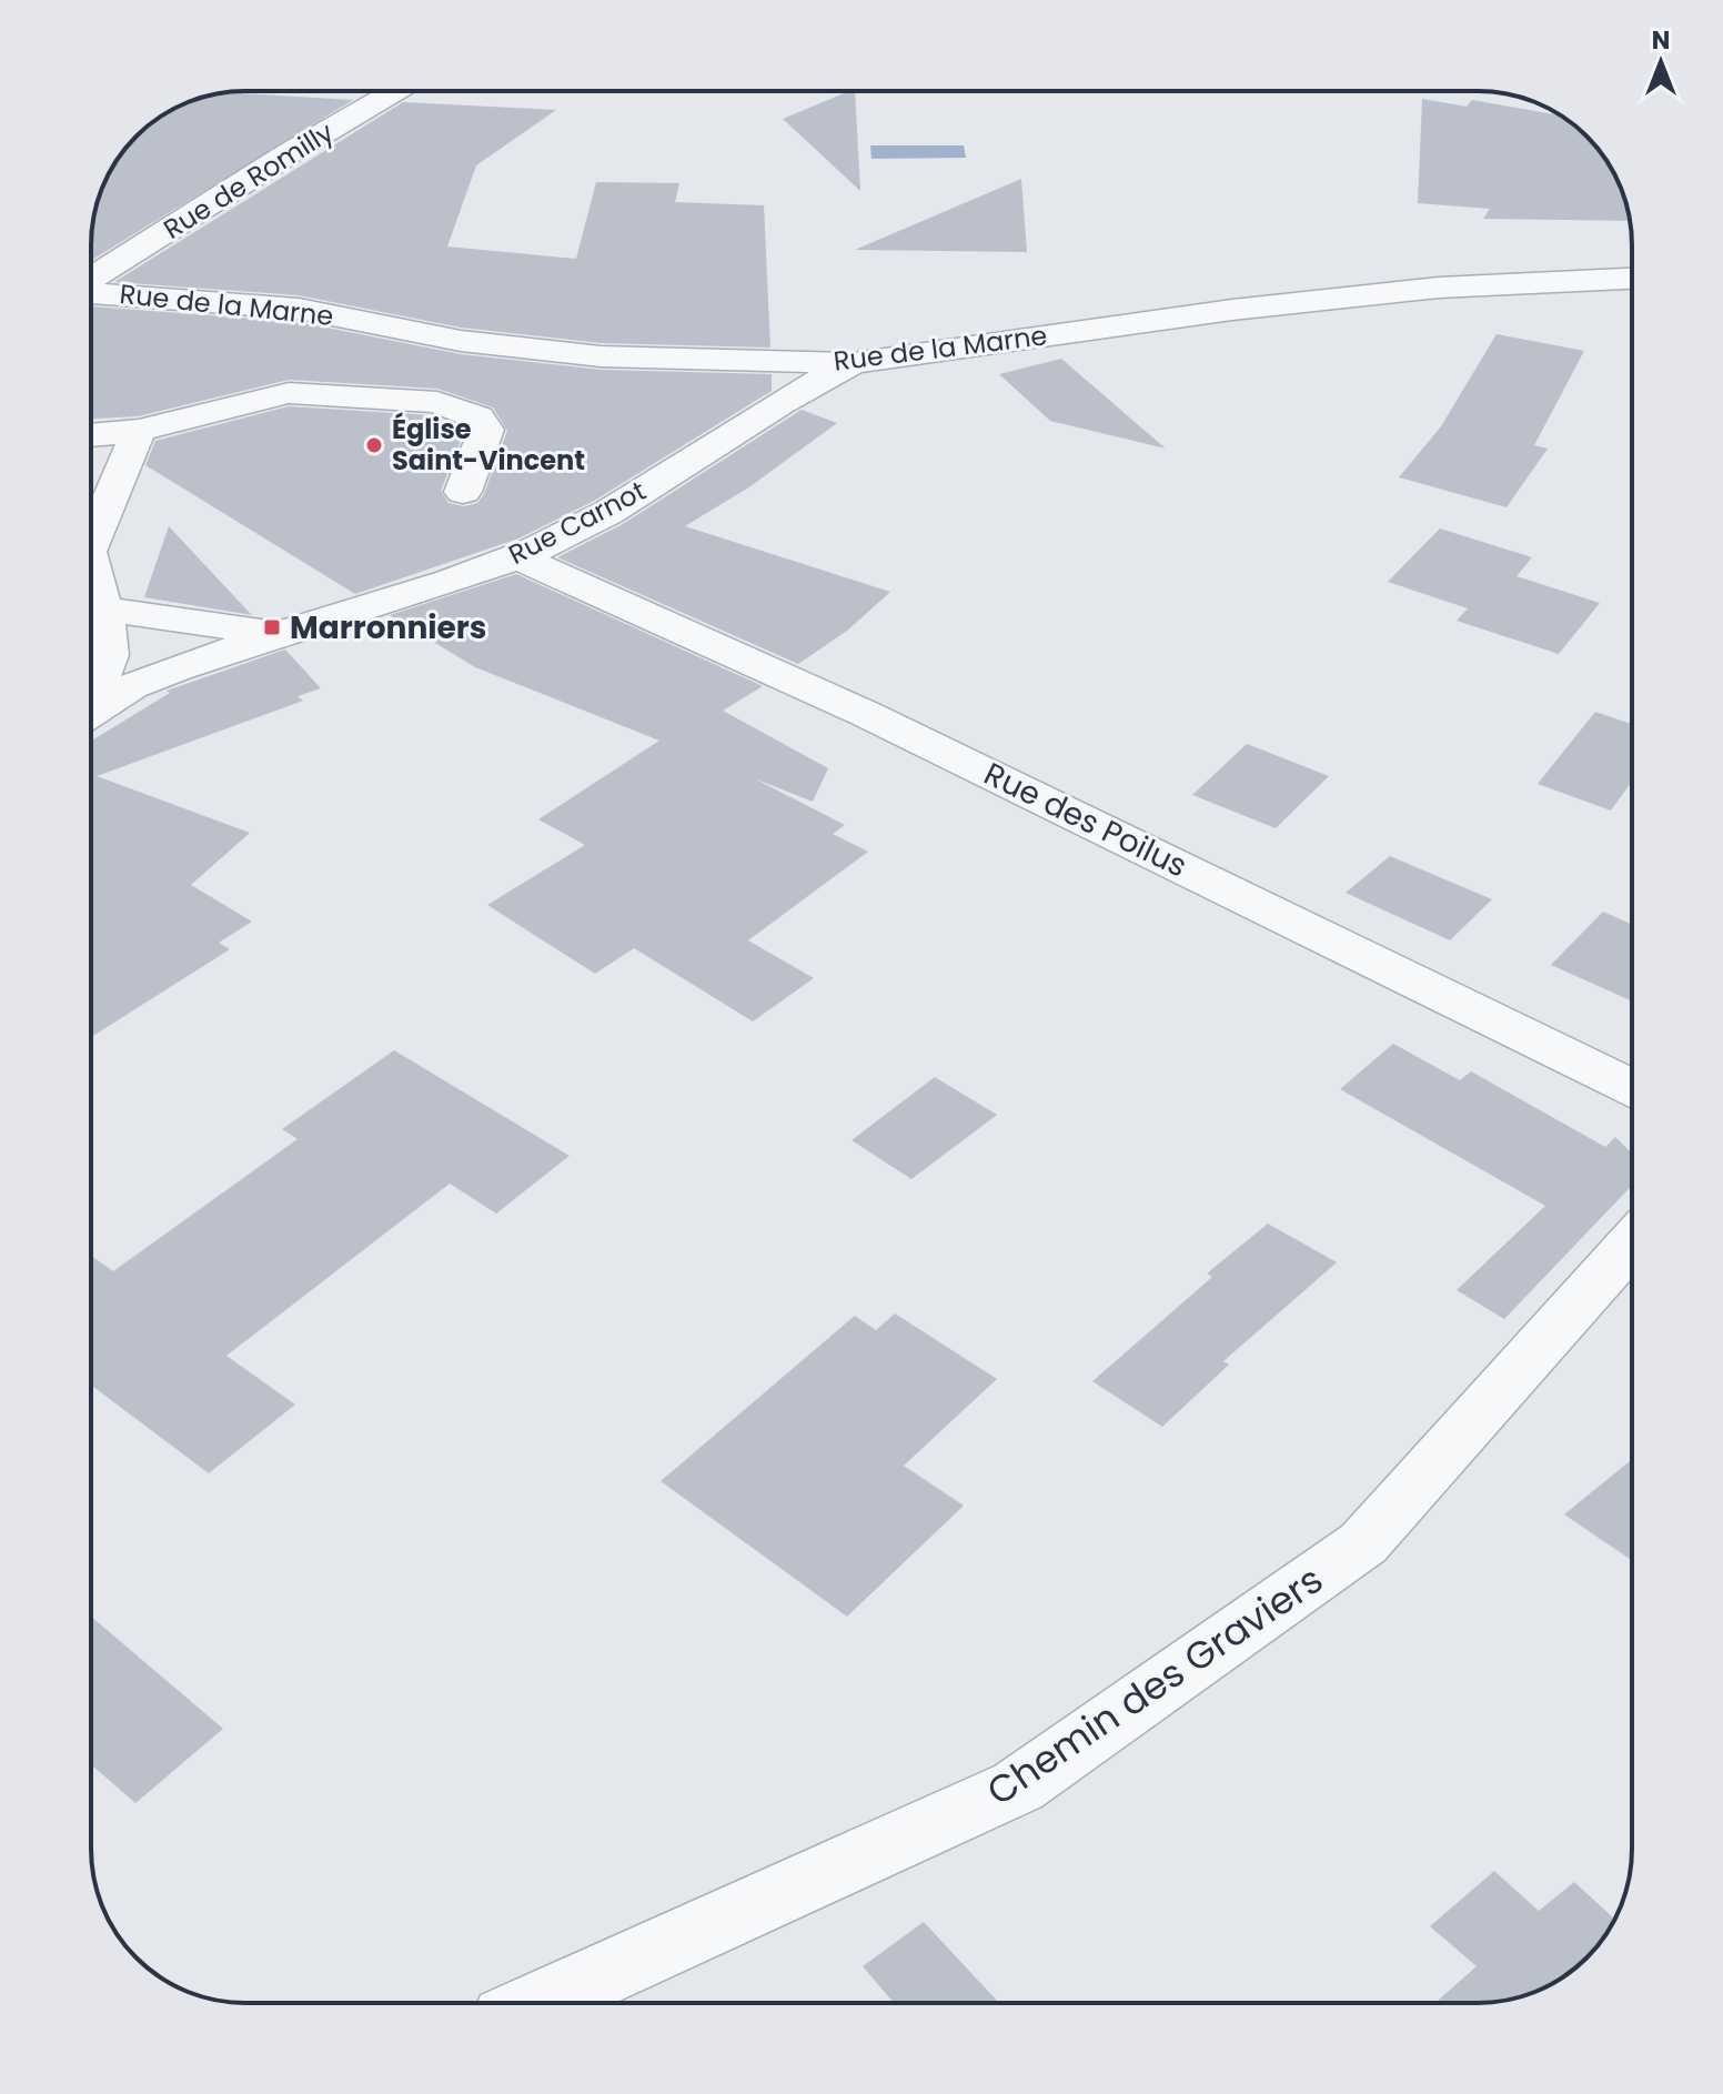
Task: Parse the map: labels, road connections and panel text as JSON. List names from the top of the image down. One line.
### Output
{"streets":{"street":["Rue de Romilly","Rue de la Marne","Rue Carnot","Rue des Poilus","Chemin des Graviers"]},"crossings":[["Rue de la Marne","Rue Carnot"],["Rue Carnot","Rue des Poilus"]],"places":{"other":["Église Saint-Vincent"],"transit":["Marronniers"]},"north":"top"}
